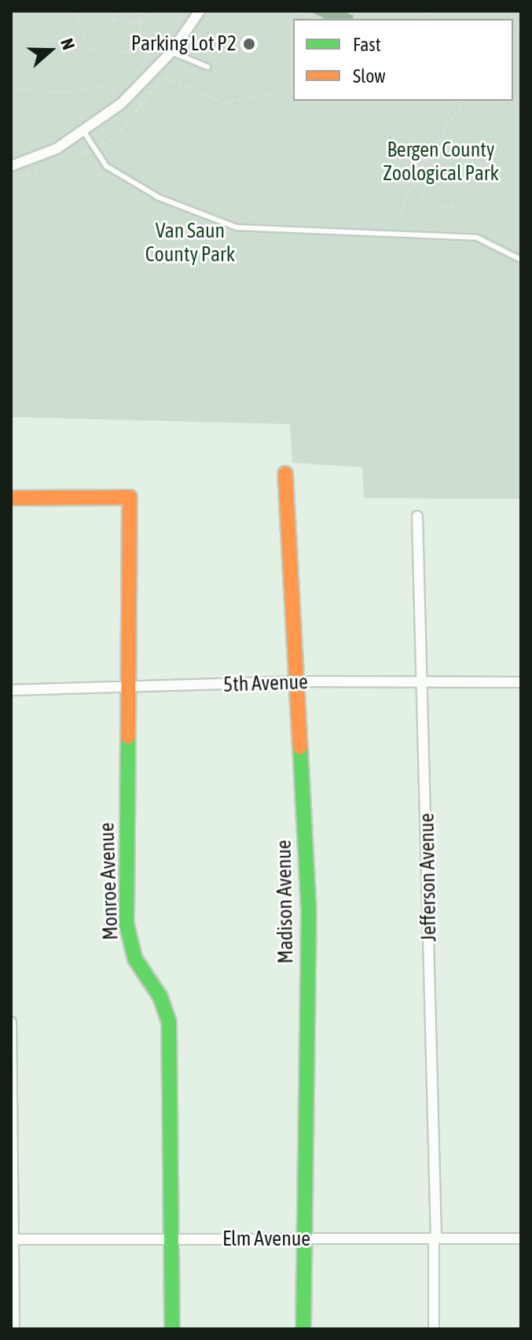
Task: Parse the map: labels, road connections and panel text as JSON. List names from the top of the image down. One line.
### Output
{"streets":{"street":["5th Avenue","Jefferson Avenue","Monroe Avenue","Madison Avenue","Elm Avenue"]},"crossings":[["5th Avenue","Jefferson Avenue"],["5th Avenue","Monroe Avenue"],["5th Avenue","Madison Avenue"],["Jefferson Avenue","Elm Avenue"],["Monroe Avenue","Elm Avenue"],["Madison Avenue","Elm Avenue"]],"parks":["Bergen County Zoological Park","Van Saun County Park"],"places":["Parking Lot P2"],"legend":["Fast","Slow"],"north":"right"}
